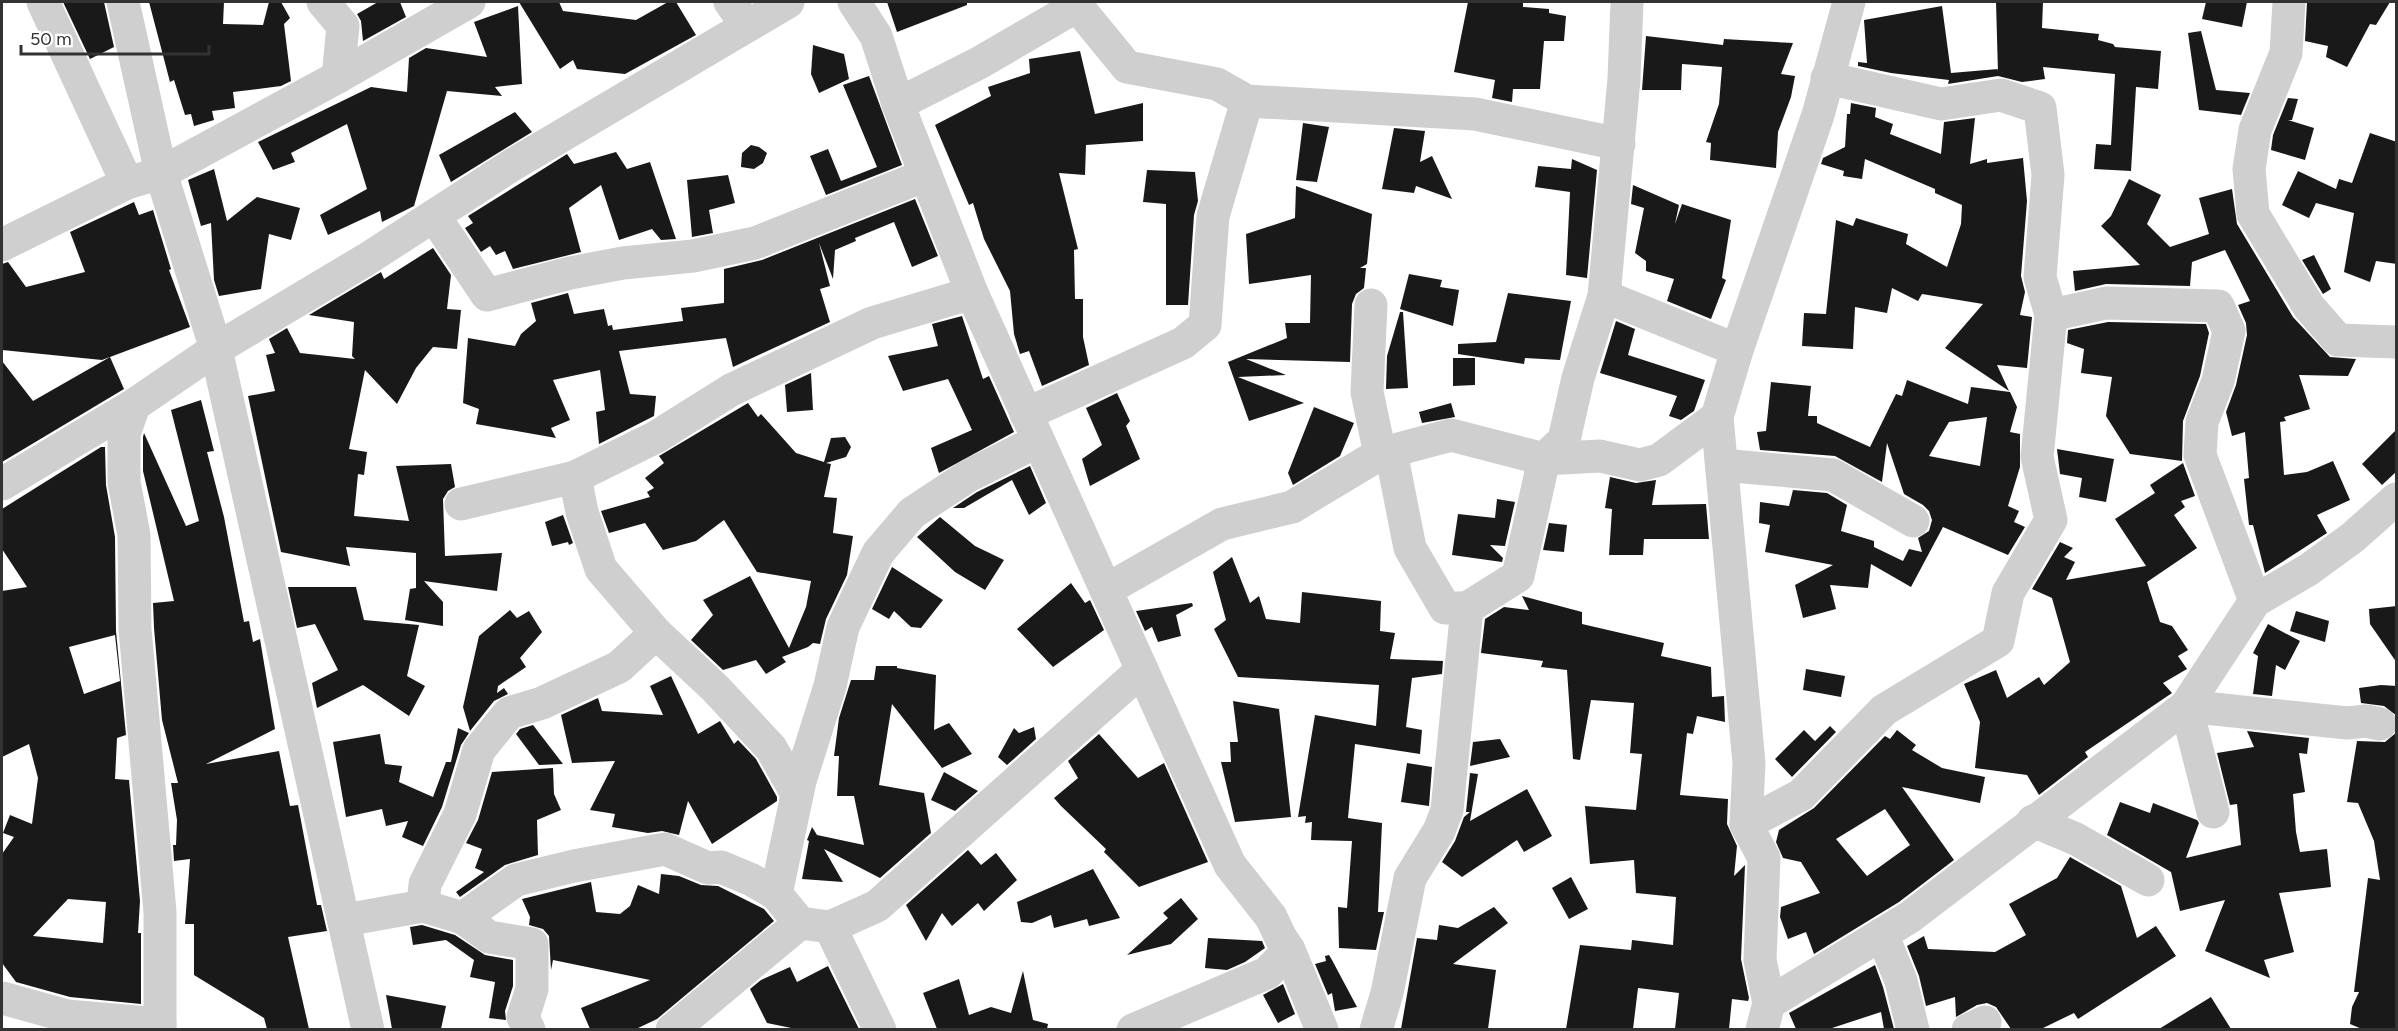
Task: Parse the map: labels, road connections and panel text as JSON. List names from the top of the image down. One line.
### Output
{"scale_bar":"50 m"}
